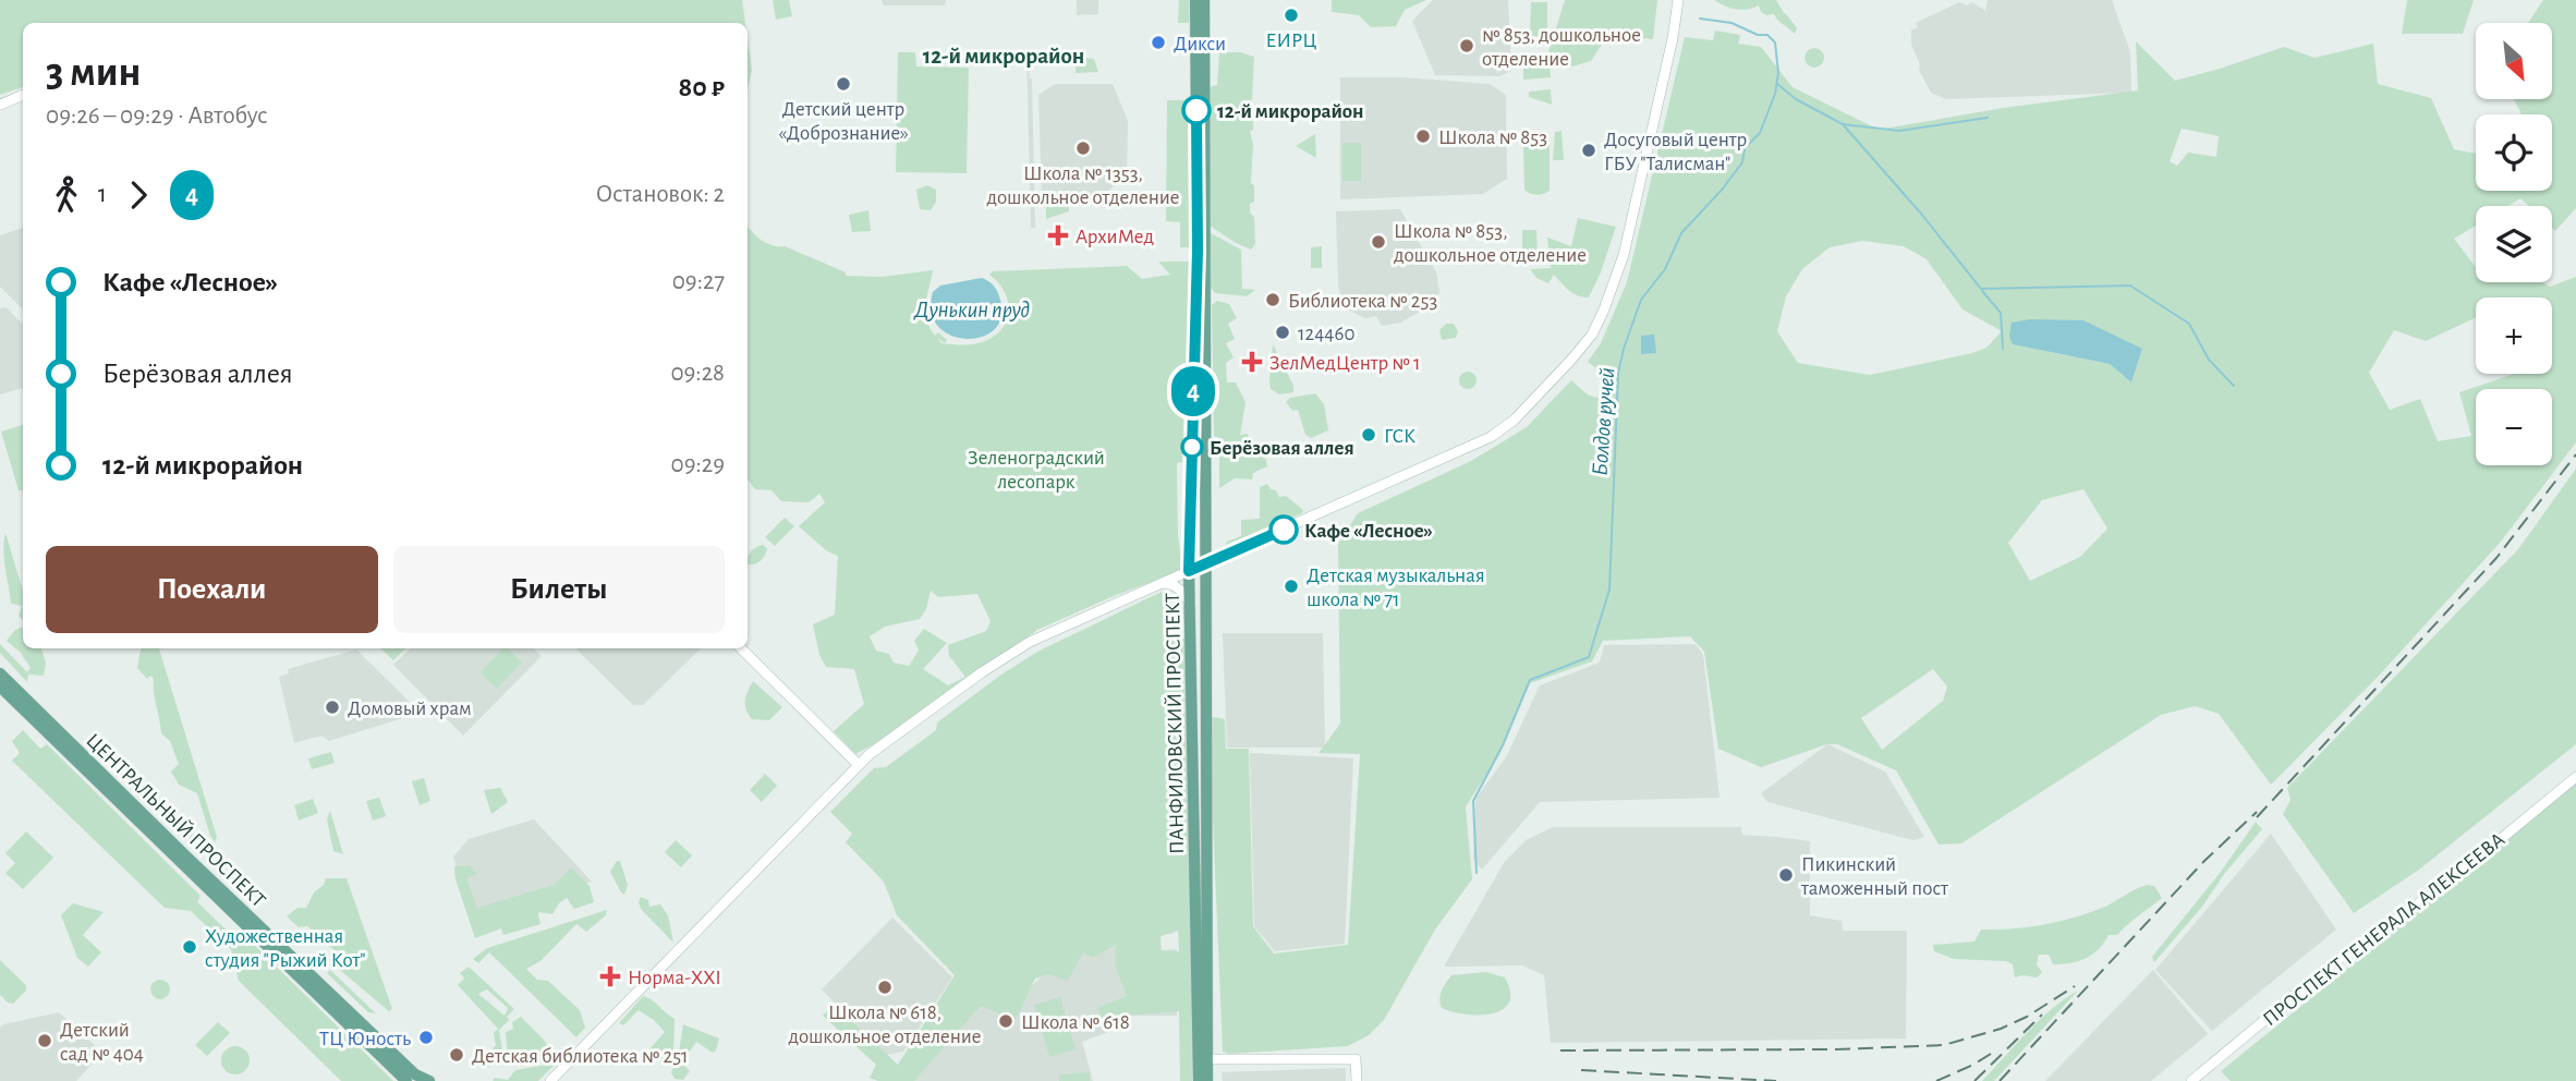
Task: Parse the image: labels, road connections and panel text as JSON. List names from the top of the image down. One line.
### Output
{"streets":{"main road":["ПАНФИЛОВСКИЙ ПРОСПЕКТ","ЦЕНТРАЛЬНЫЙ ПРОСПЕКТ"],"street":["ПРОСПЕКТ ГЕНЕРАЛА АЛЕКСЕЕВА"]},"districts":["12-й микрорайон"],"water":["Дунькин пруд","Болдов ручей"],"parks":["Зеленоградский лесопарк"],"places":{"other":["ЕИРЦ","Дикси","№ 853, дошкольное отделение","Детский центр «Добрознание»","12-й микрорайон","Школа № 853","Школа № 1353, дошкольное отделение","Досуговый центр ГБУ \"Талисман\"","Школа № 853, дошкольное отделение","Библиотека № 253","124460","ГСК","Берёзовая аллея","Кафе «Лесное»","Детская музыкальная школа № 71","Домовый храм","Пикинский таможенный пост","Художественная студия \"Рыжий Кот\"","Школа № 618, дошкольное отделение","Школа № 618","ТЦ Юность","Детский сад № 404","Детская библиотека № 251"],"health":["АрхиМед","ЗелМедЦентр № 1","Норма-XXI"]},"lines":["bus line 4"],"north":"bottom right","page":{"on_map":"4","map_buttons":["+","−"],"heading":["3 мин","09:26 – 09:29 · Автобус","80 ₽"],"legs":["1","4","Остановок: 2"],"list":[{"name":"Кафе «Лесное»","value":"09:27"},{"name":"Берёзовая аллея","value":"09:28"},{"name":"12-й микрорайон","value":"09:29"}],"buttons":["Поехали","Билеты"]}}
